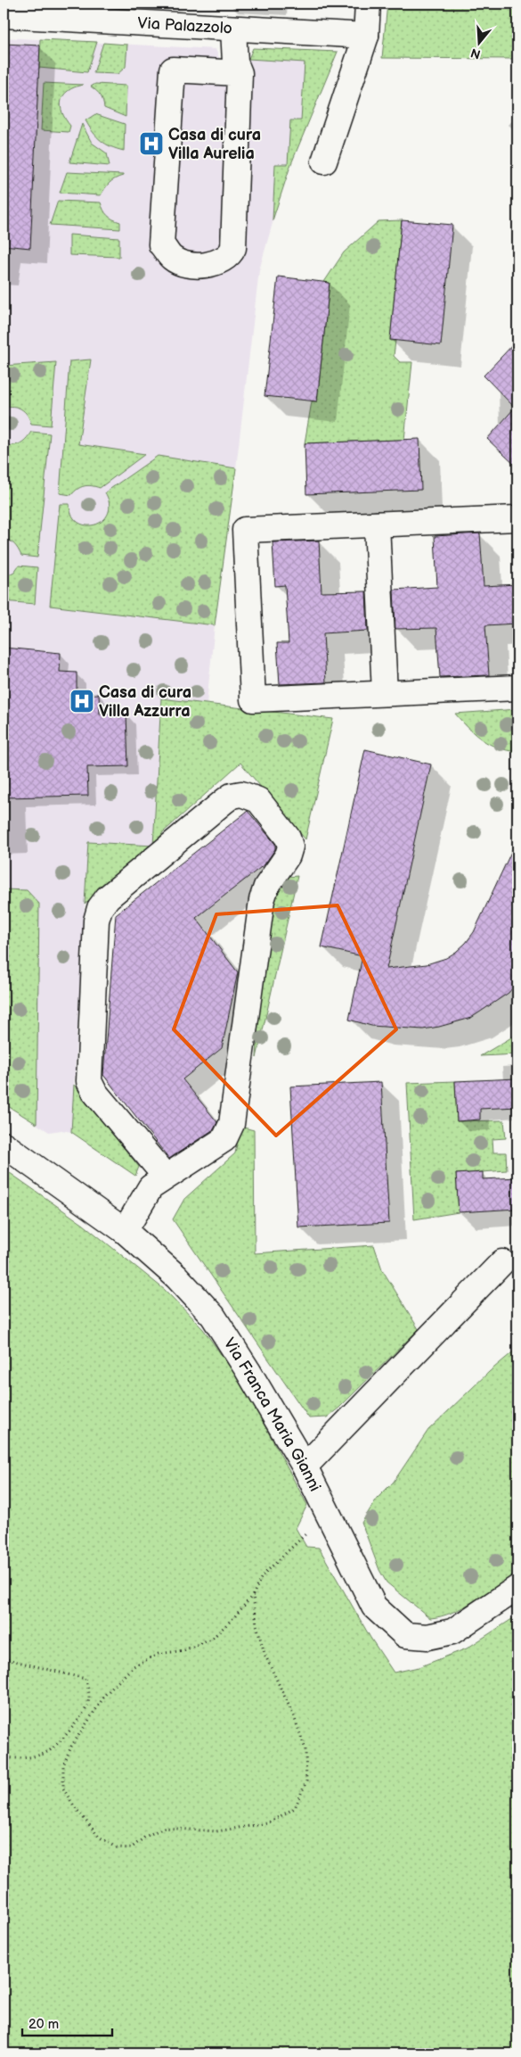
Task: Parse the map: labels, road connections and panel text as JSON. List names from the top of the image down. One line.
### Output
{"streets":{"street":["Via Palazzolo","Via Franca Maria Gianni"]},"places":{"hospital":["Casa di cura Villa Aurelia","Casa di cura Villa Azzurra"]},"scale_bar":"20 m","north":"bottom"}
